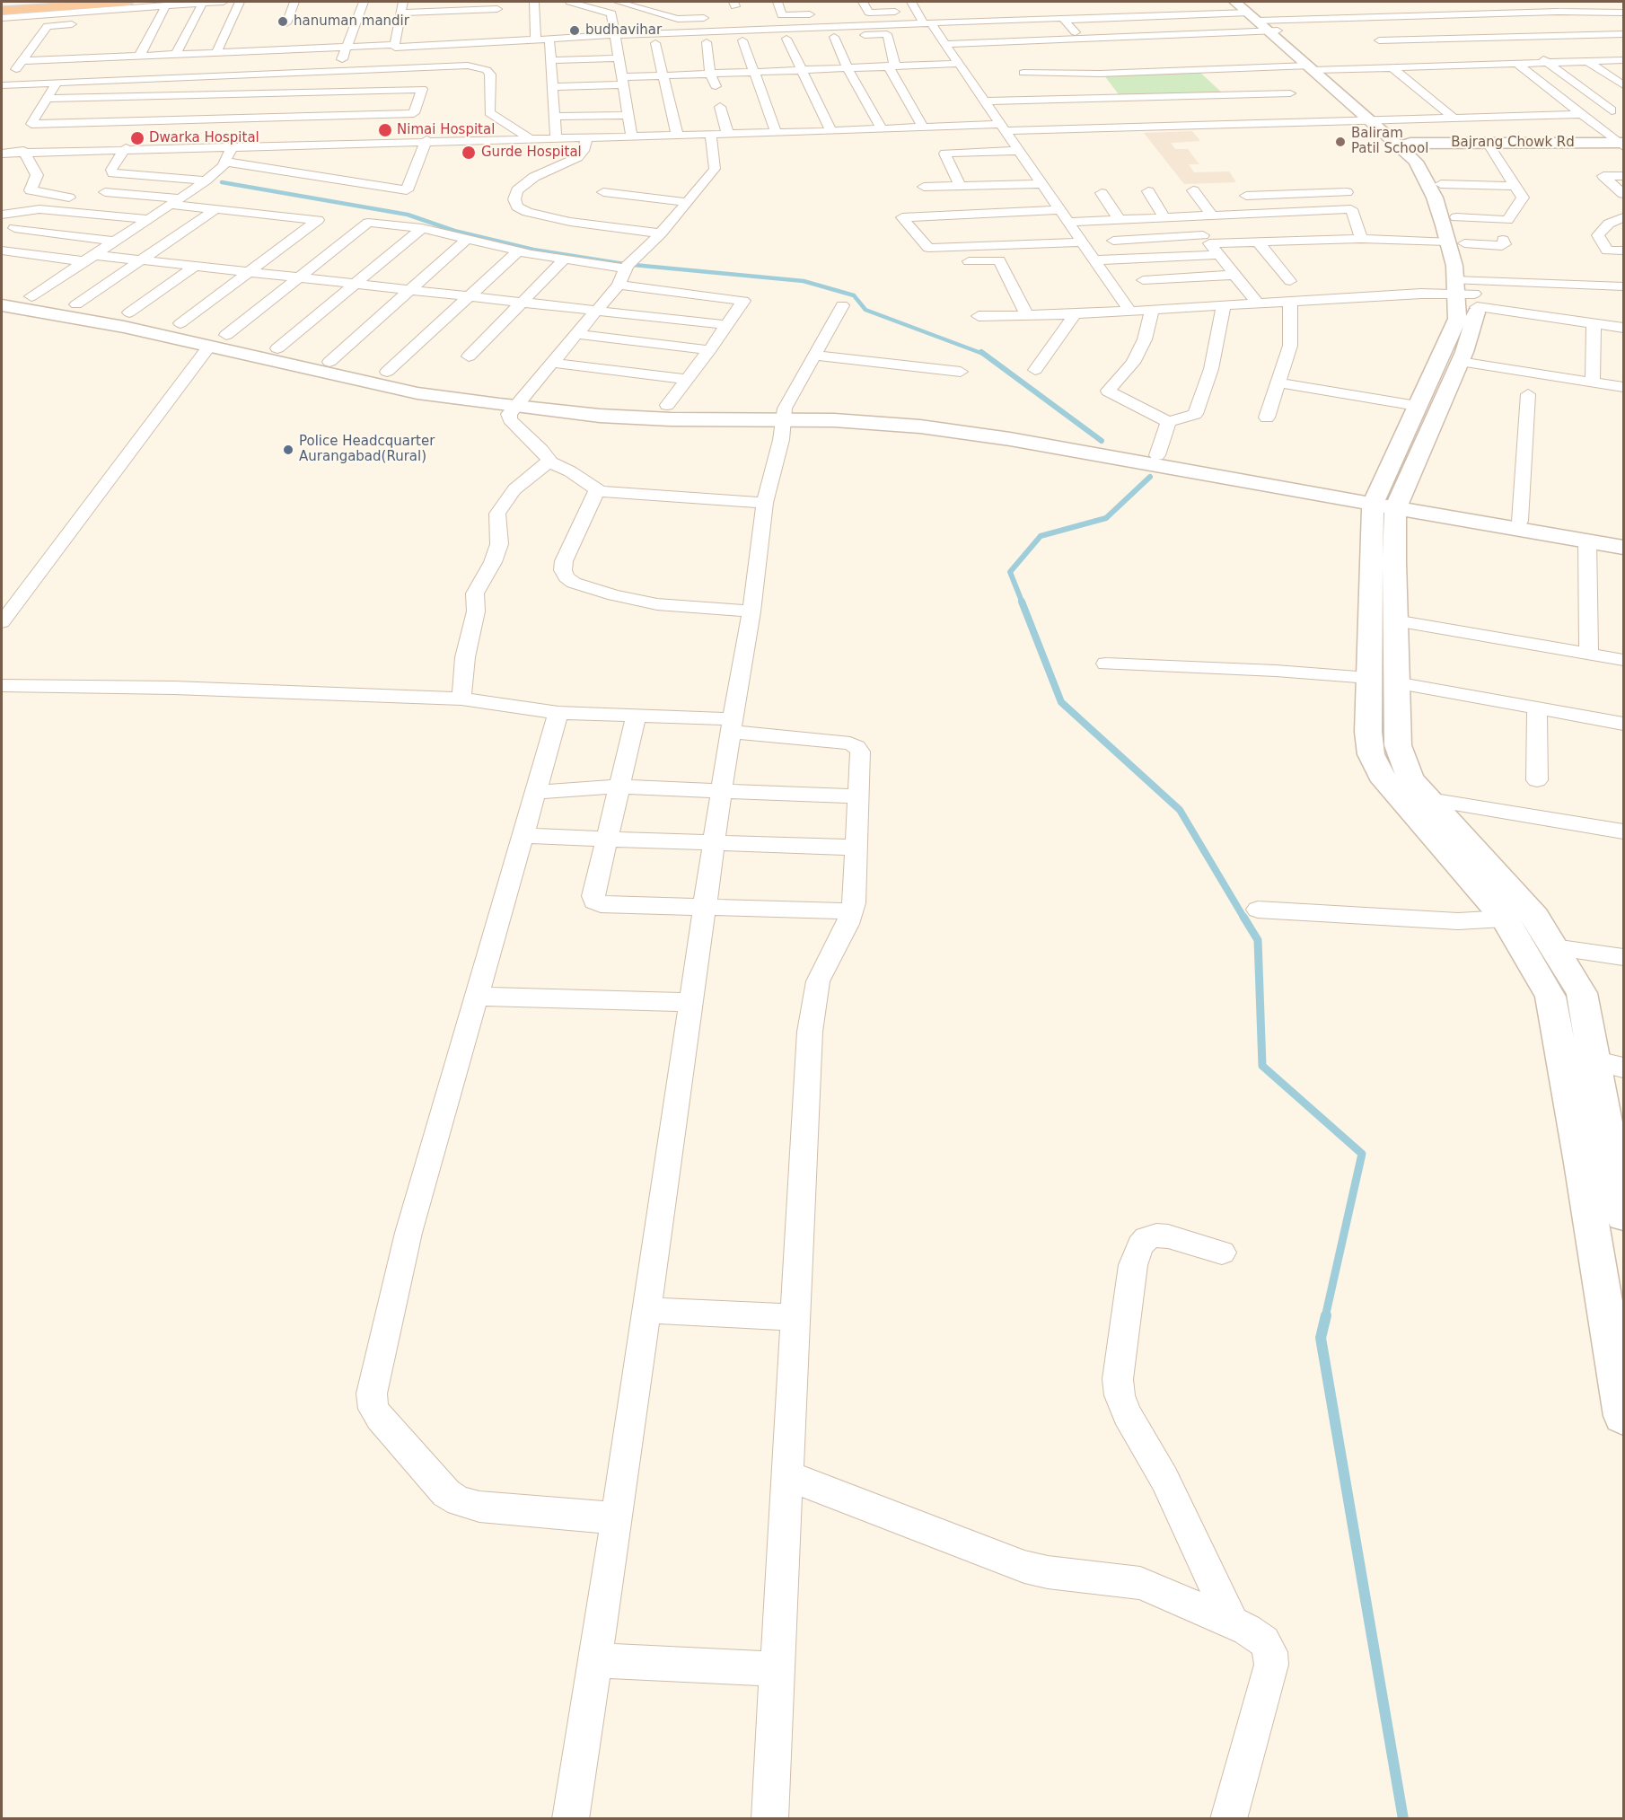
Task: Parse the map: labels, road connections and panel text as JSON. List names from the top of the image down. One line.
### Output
{"streets":{"street":["Bajrang Chowk Rd"]},"places":["hanuman mandir","budhavihar","Nimai Hospital","Dwarka Hospital","Baliram Patil School","Gurde Hospital","Police Headcquarter Aurangabad(Rural)"]}
